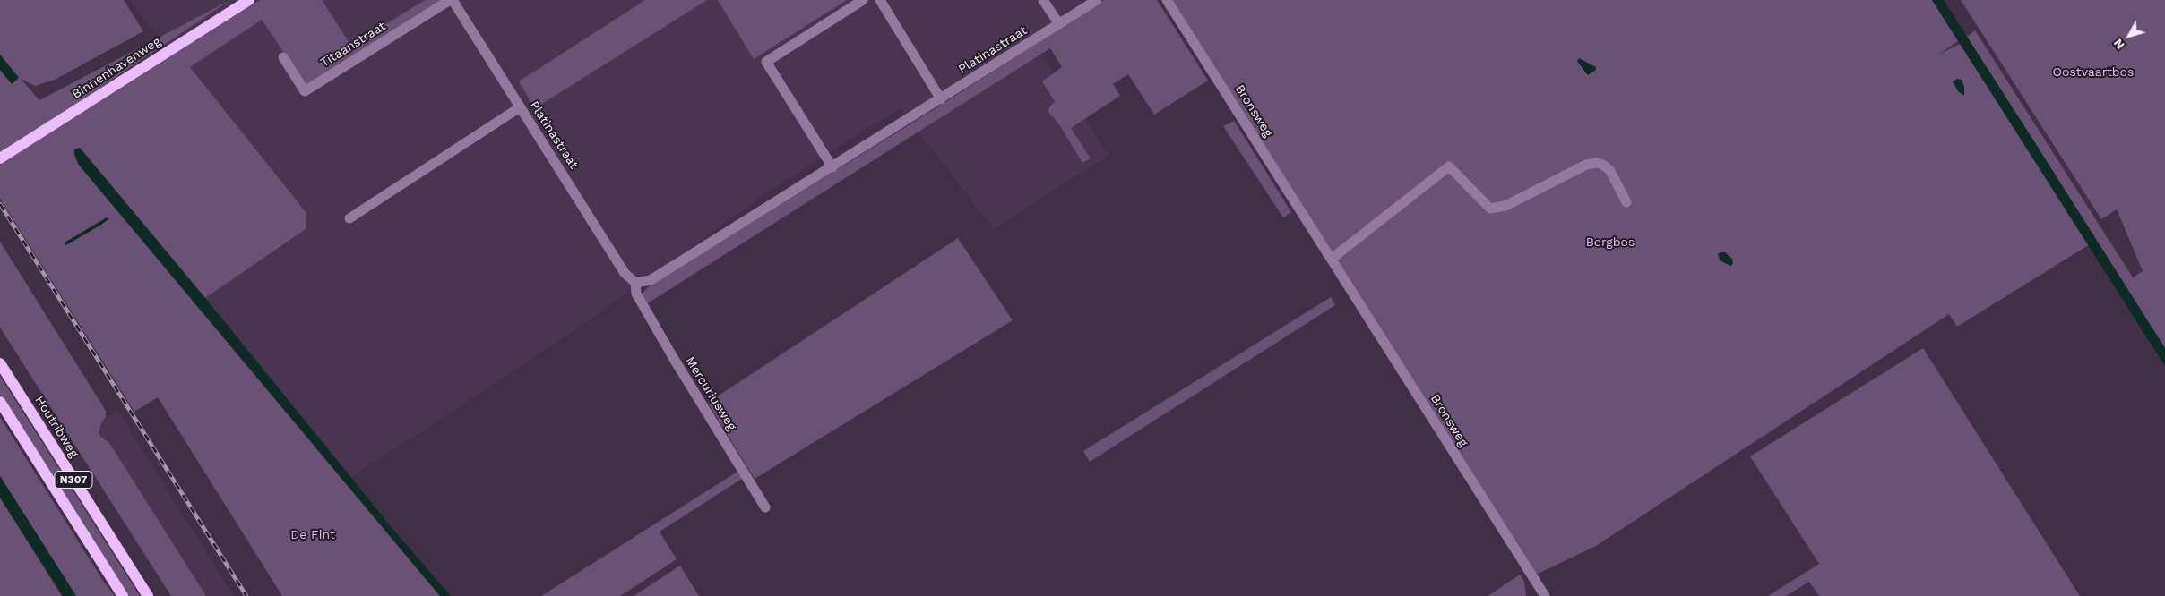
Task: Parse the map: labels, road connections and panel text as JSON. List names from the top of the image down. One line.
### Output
{"streets":{"main road":["Binnenhavenweg","Houtribweg","N307"],"street":["Titaanstraat","Platinastraat","Bronsweg","Mercuriusweg"]},"crossings":[["Titaanstraat","Platinastraat"],["Platinastraat","Mercuriusweg"]],"parks":["Oostvaartbos","Bergbos","De Fint"],"north":"bottom left"}
